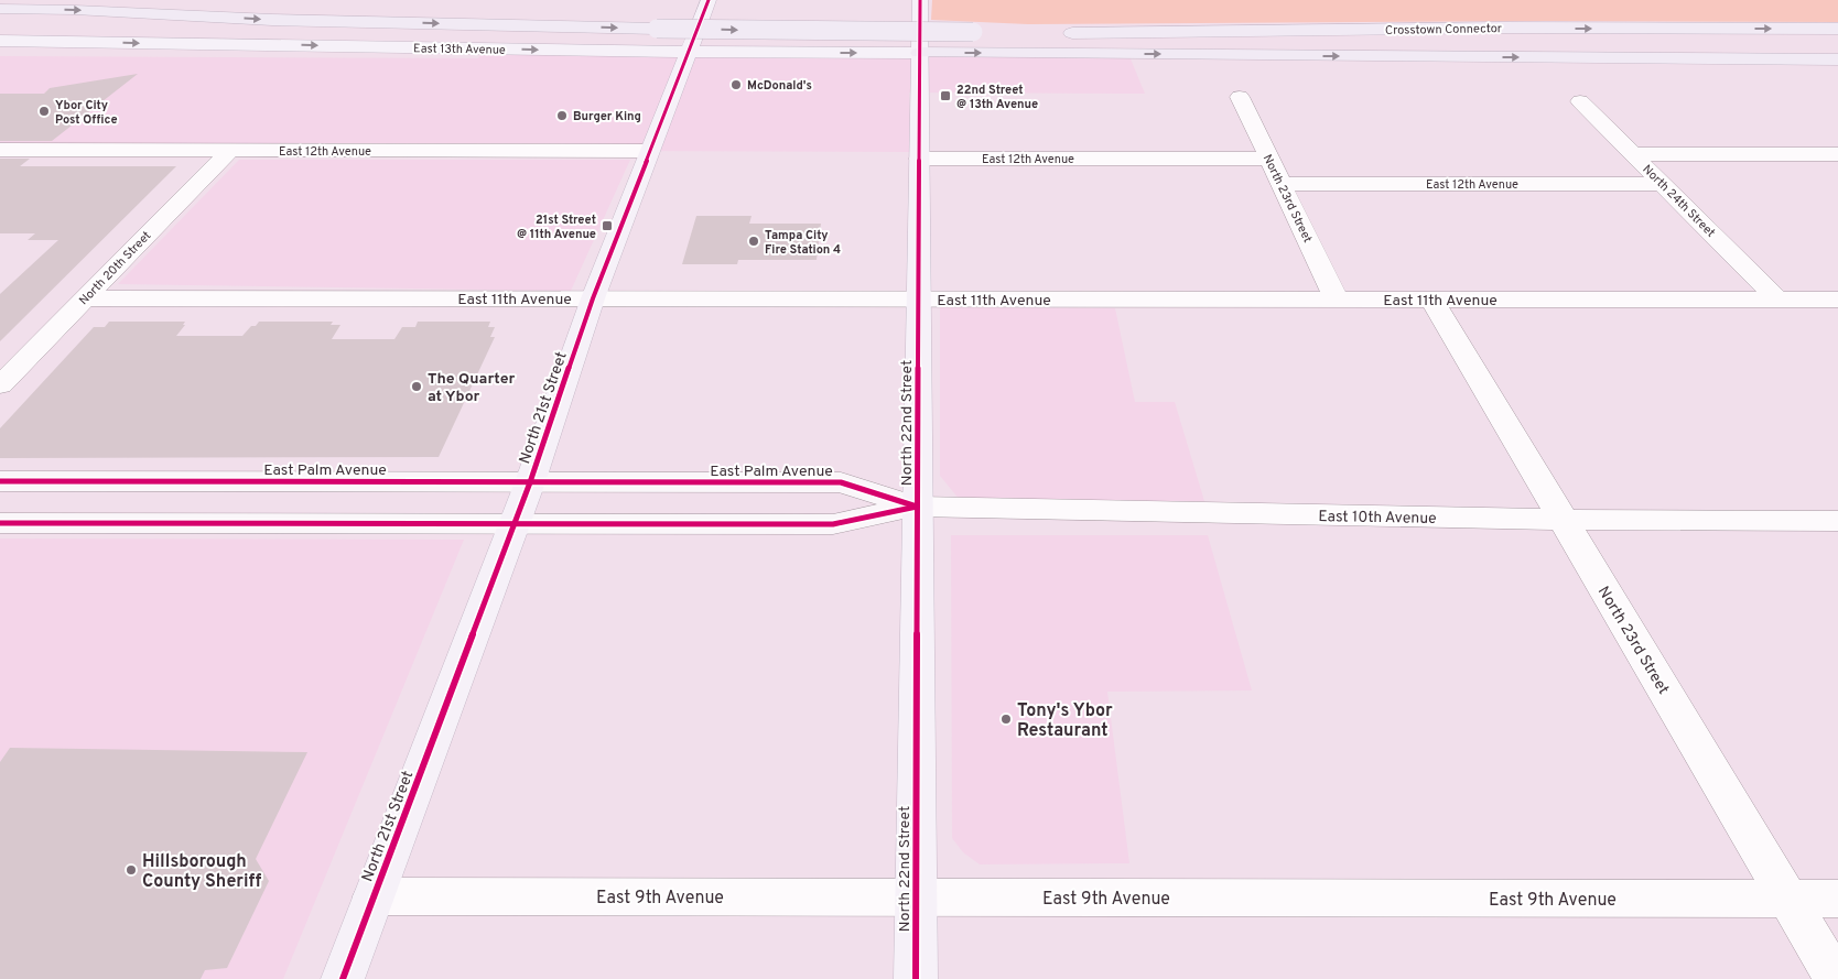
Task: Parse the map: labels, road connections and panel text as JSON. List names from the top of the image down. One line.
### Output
{"streets":{"highway":["Crosstown Connector"],"main road":["East 13th Avenue","North 21st Street","North 22nd Street"],"street":["East 12th Avenue","North 23rd Street","North 24th Street","North 20th Street","East 11th Avenue","East Palm Avenue","East 10th Avenue","East 9th Avenue"]},"crossings":[["East 13th Avenue","North 21st Street"],["East 13th Avenue","North 22nd Street"],["East 12th Avenue","North 23rd Street"],["East 12th Avenue","North 24th Street"],["East 12th Avenue","North 20th Street"],["East 12th Avenue","North 21st Street"],["East 12th Avenue","North 22nd Street"],["North 23rd Street","East 11th Avenue"],["North 23rd Street","East 10th Avenue"],["North 23rd Street","East 9th Avenue"],["North 24th Street","East 11th Avenue"],["North 20th Street","East 11th Avenue"],["East 11th Avenue","North 21st Street"],["East 11th Avenue","North 22nd Street"],["North 21st Street","East Palm Avenue"],["North 21st Street","East 9th Avenue"],["North 22nd Street","East Palm Avenue"],["North 22nd Street","East 10th Avenue"],["North 22nd Street","East 9th Avenue"],["East Palm Avenue","East 10th Avenue"]],"one_way":["East 13th Avenue"],"places":{"other":["McDonald's","Ybor City Post Office","Burger King","Tampa City Fire Station 4","The Quarter at Ybor","Tony's Ybor Restaurant","Hillsborough County Sheriff"],"transit":["22nd Street @ 13th Avenue","21st Street @ 11th Avenue"]}}
